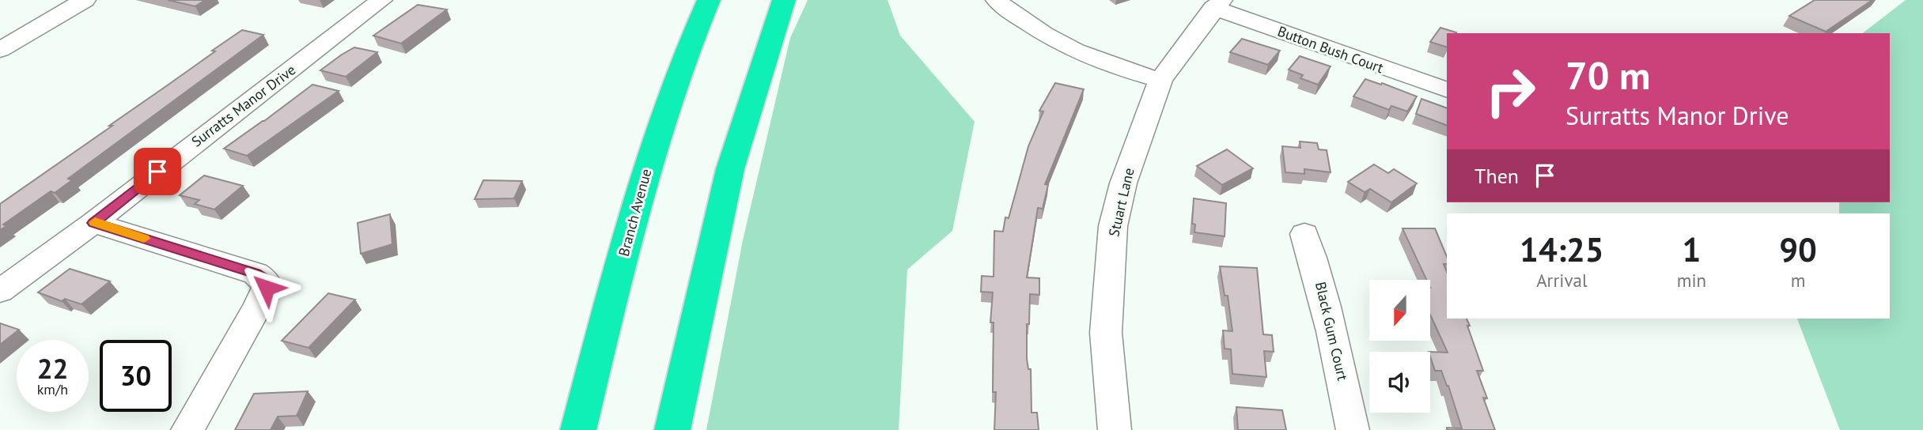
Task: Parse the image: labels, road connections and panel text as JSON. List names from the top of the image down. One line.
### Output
{"streets":{"highway":["Branch Avenue"],"street":["Button Bush Court","Surratts Manor Drive","Stuart Lane","Black Gum Court"]},"crossings":[["Button Bush Court","Stuart Lane"]],"north":"bottom","page":{"turn":["70 m","Surratts Manor Drive"],"then":"Then","eta":["14:25","Arrival","1","min","90","m"],"speed":"22 km/h","limit":"30"}}
